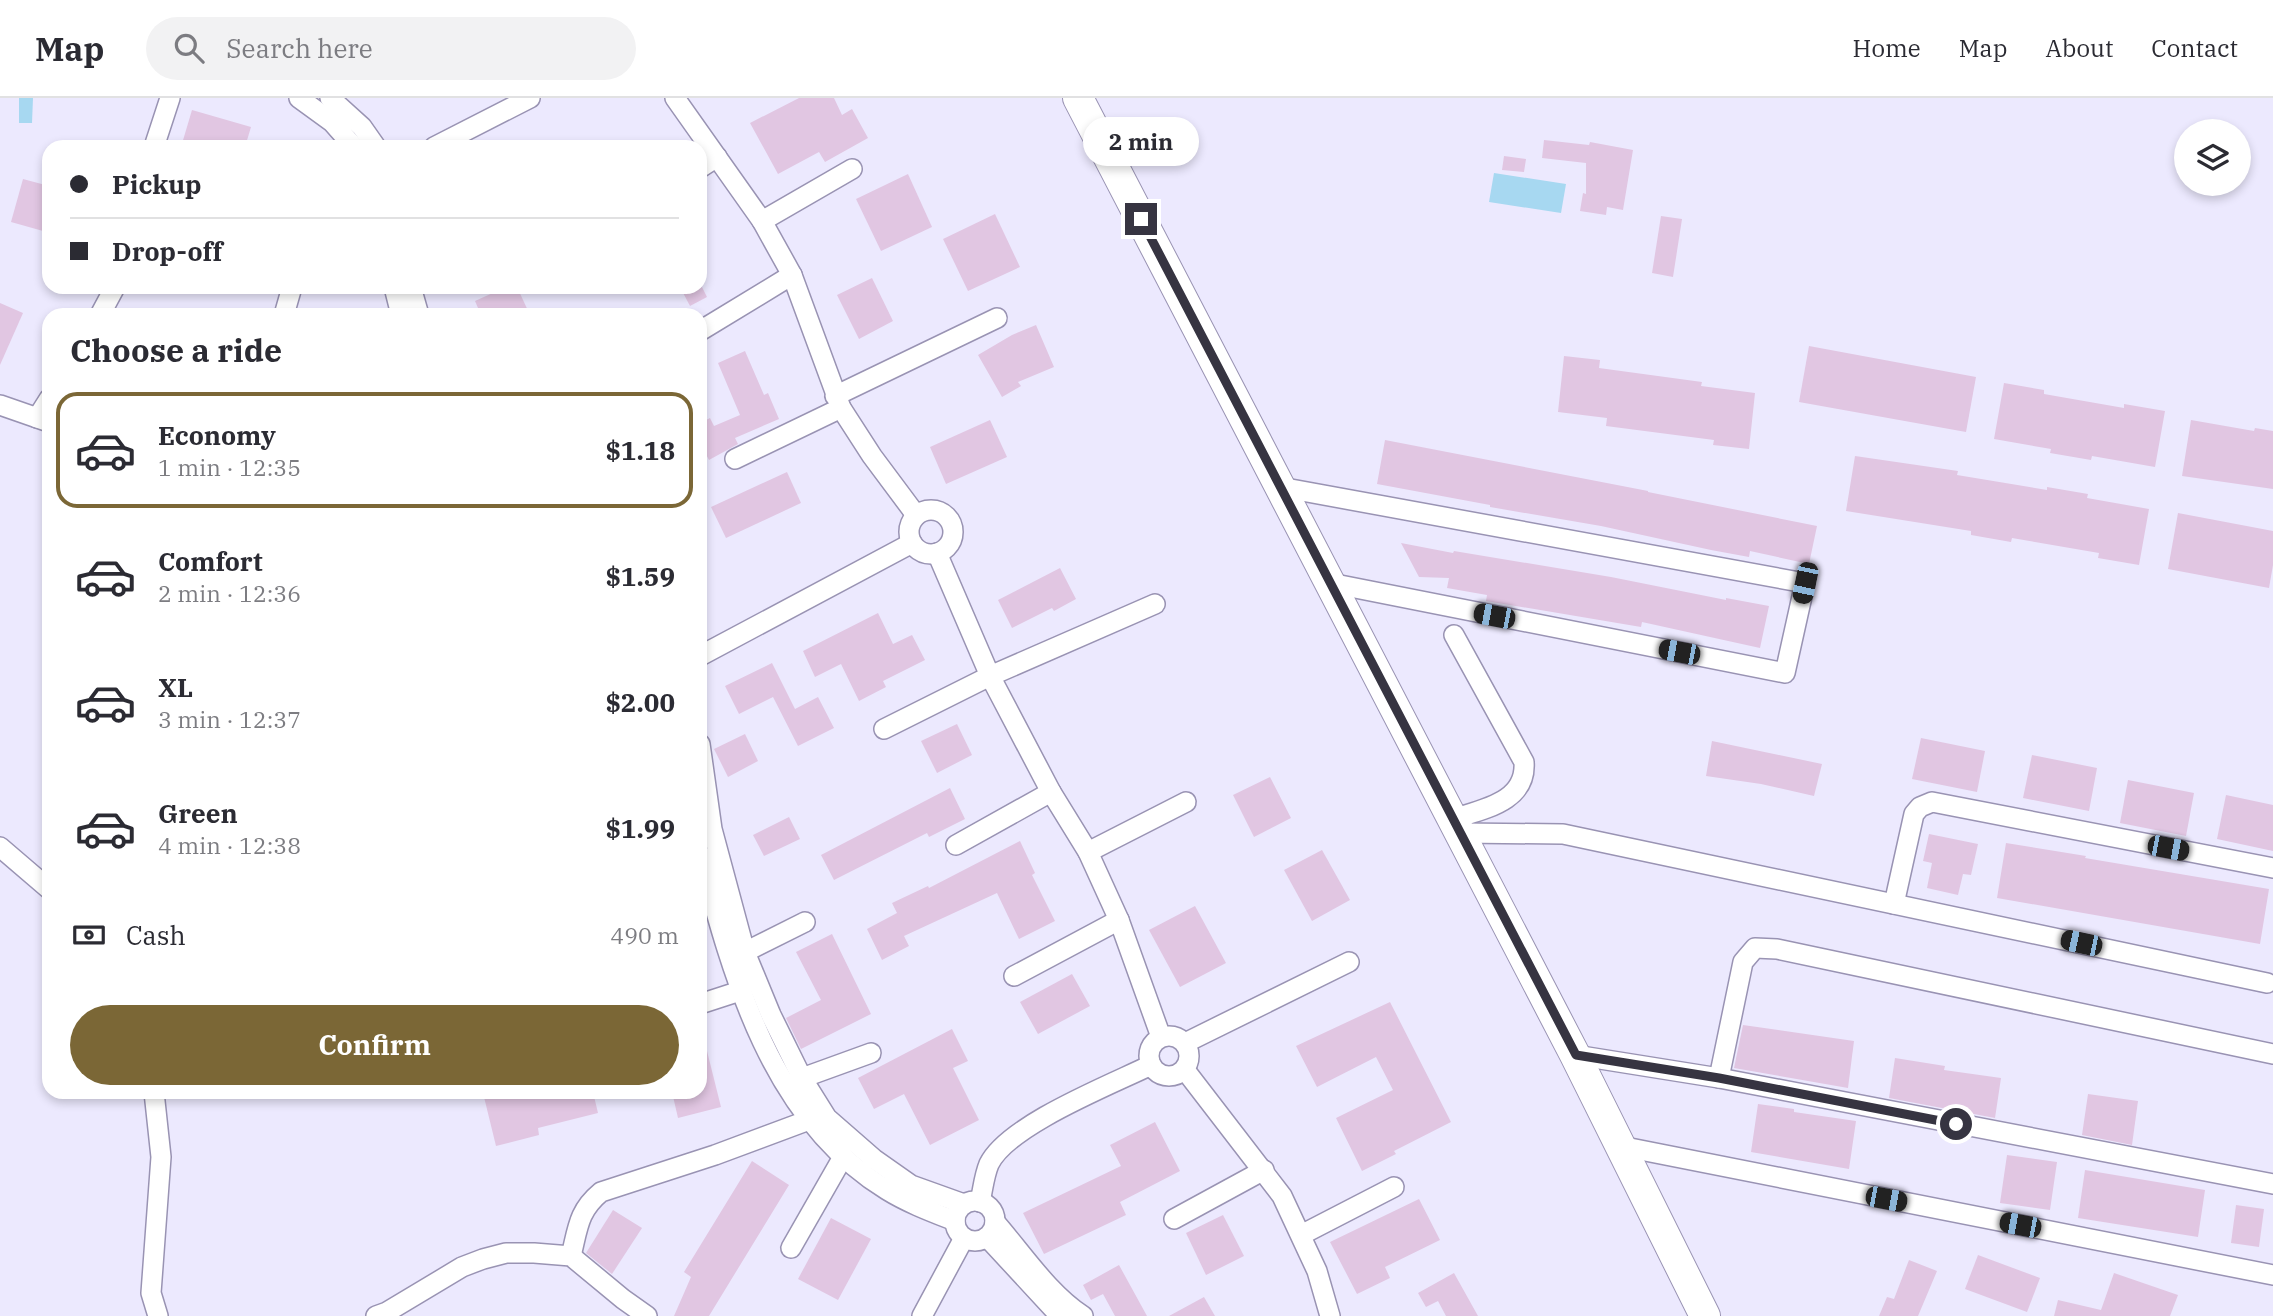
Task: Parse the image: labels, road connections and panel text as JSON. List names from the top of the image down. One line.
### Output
{"page":{"header":"Map","search":"Search here","nav":["Home","Map","About","Contact"],"bubble":"2 min","banner":["Pickup","Drop-off"],"heading":"Choose a ride","list":[{"name":"Economy","note":"1 min · 12:35","value":"$1.18"},{"name":"Comfort","note":"2 min · 12:36","value":"$1.59"},{"name":"XL","note":"3 min · 12:37","value":"$2.00"},{"name":"Green","note":"4 min · 12:38","value":"$1.99"}],"pay":["Cash","490 m"],"buttons":"Confirm"}}
